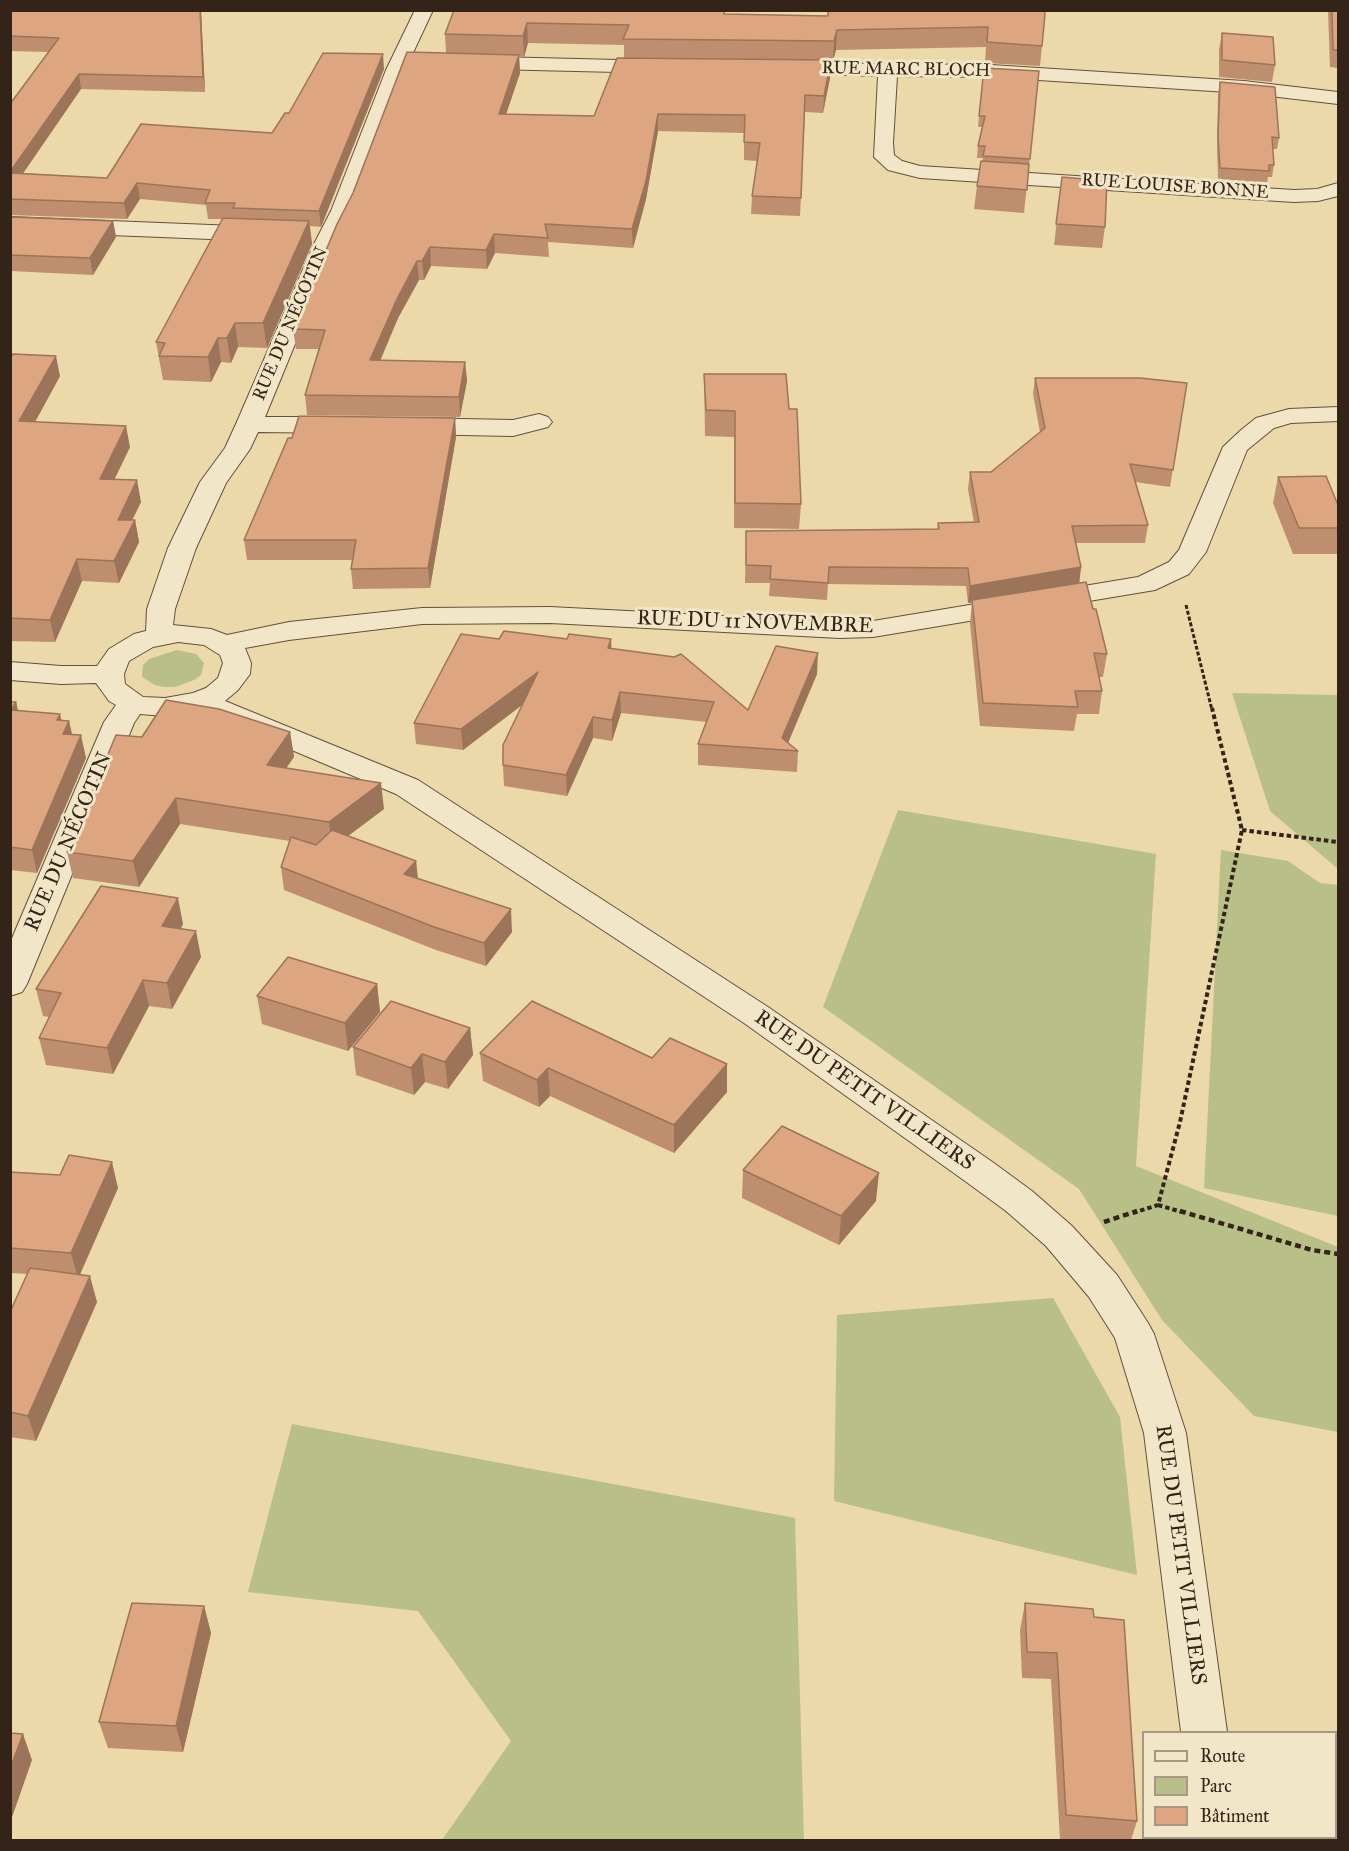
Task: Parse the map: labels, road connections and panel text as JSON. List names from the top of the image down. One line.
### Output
{"streets":{"street":["RUE MARC BLOCH","RUE LOUISE BONNE","RUE DU NÉCOTIN","RUE DU 11 NOVEMBRE","RUE DU PETIT VILLIERS"]},"crossings":[["RUE MARC BLOCH","RUE LOUISE BONNE"],["RUE DU NÉCOTIN","RUE DU 11 NOVEMBRE"],["RUE DU NÉCOTIN","RUE DU PETIT VILLIERS"],["RUE DU 11 NOVEMBRE","RUE DU PETIT VILLIERS"]],"legend":["Route","Parc","Bâtiment"]}
